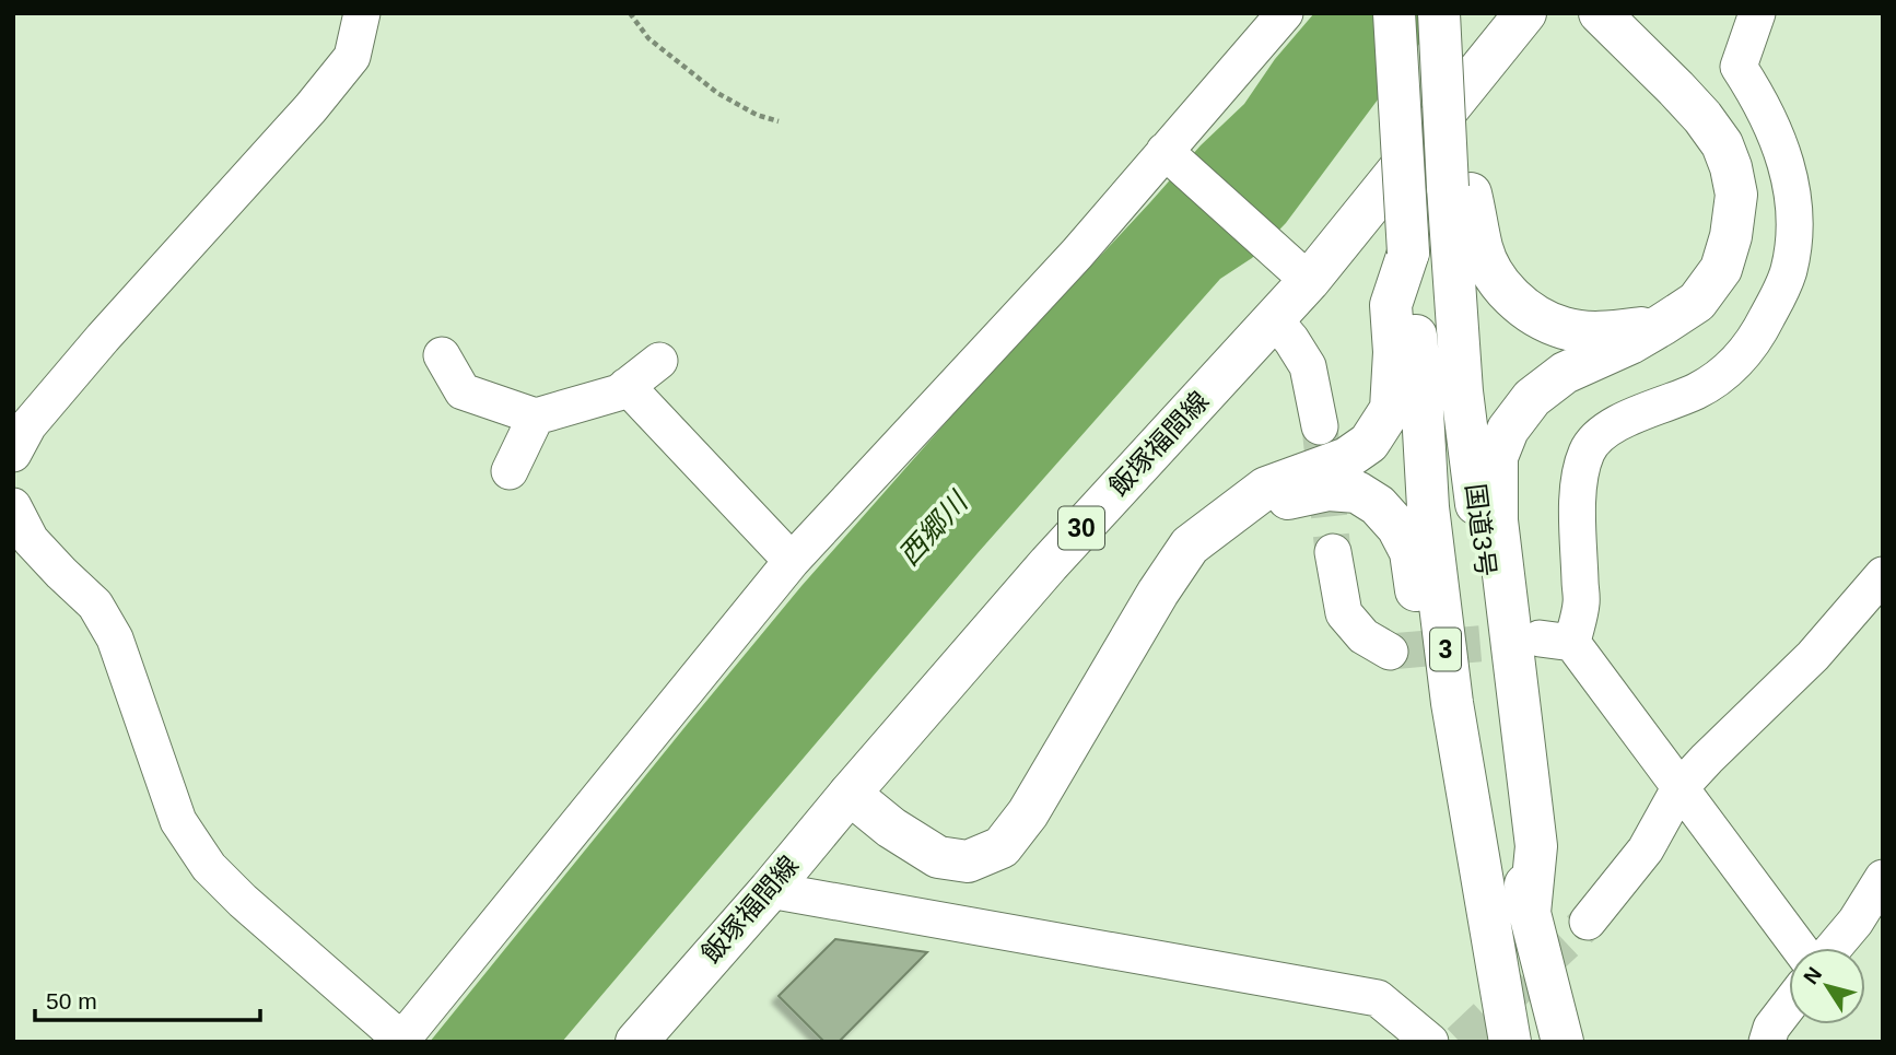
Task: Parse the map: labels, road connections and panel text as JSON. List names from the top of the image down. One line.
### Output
{"streets":{"main road":["飯塚福間線","30","国道3号","3"]},"water":["西郷川"],"scale_bar":"50 m","north":"top left"}
